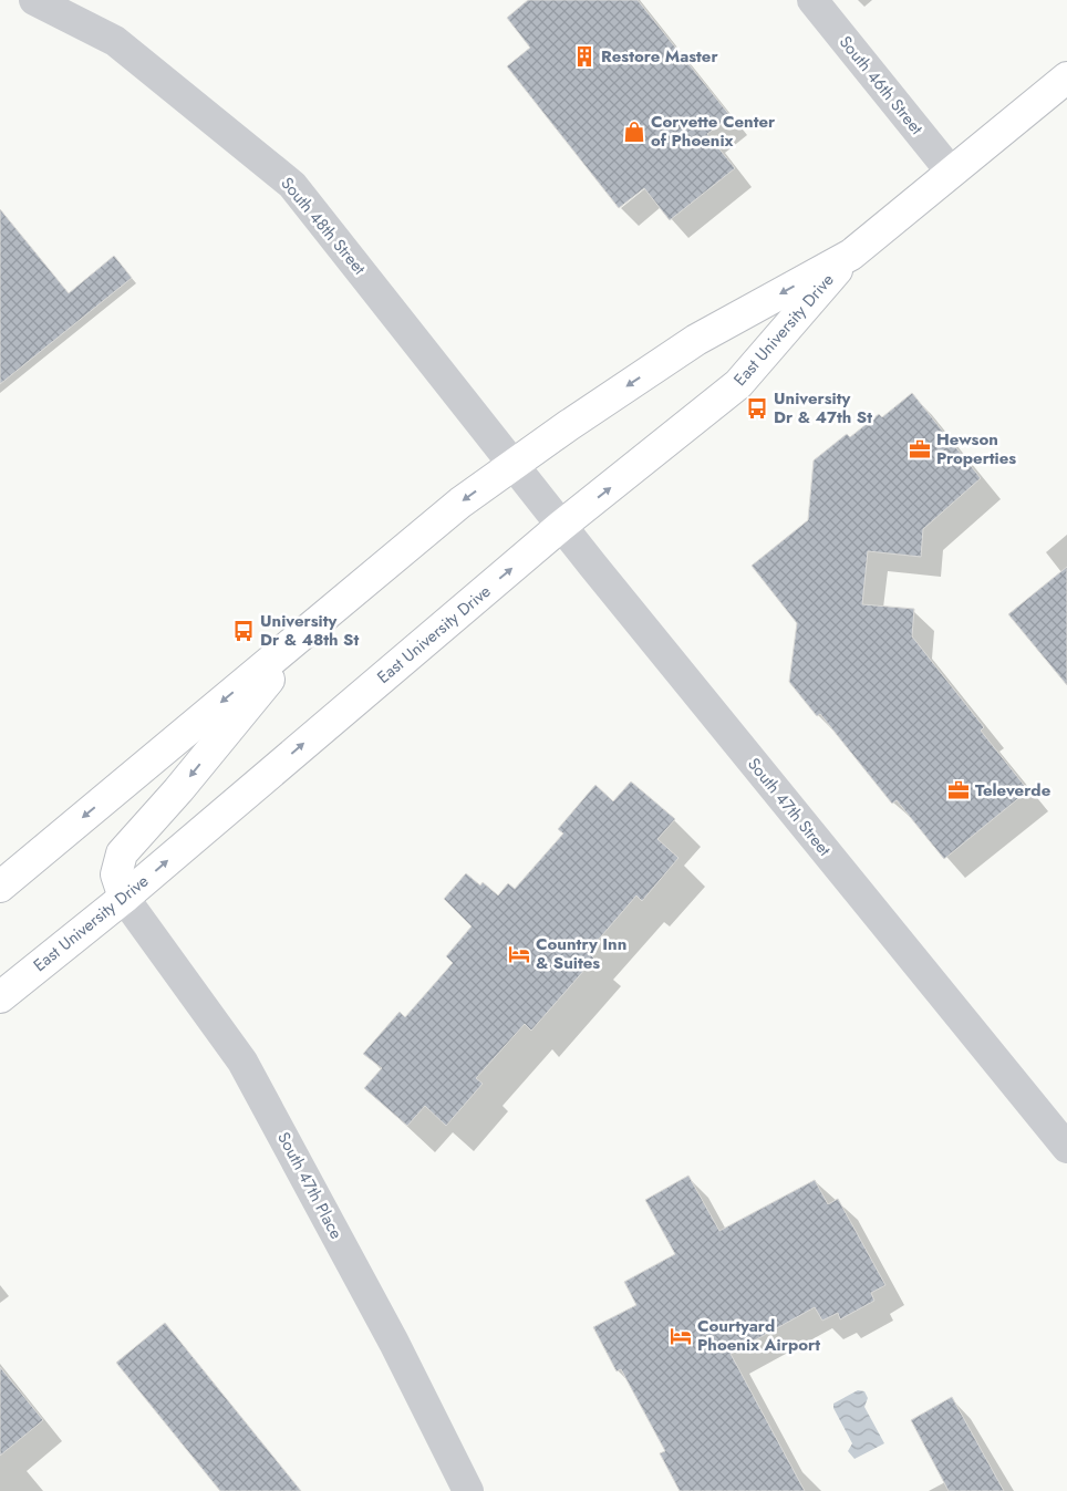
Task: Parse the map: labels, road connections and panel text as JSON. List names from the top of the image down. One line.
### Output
{"streets":{"main road":["East University Drive"],"street":["South 46th Street","South 48th Street","South 47th Street","South 47th Place"]},"crossings":[["South 46th Street","East University Drive"],["South 48th Street","East University Drive"],["South 48th Street","South 47th Street"],["East University Drive","South 47th Street"],["East University Drive","South 47th Place"]],"places":{"building":["Restore Master"],"shop":["Corvette Center of Phoenix"],"bus stop":["University Dr & 47th St","University Dr & 48th St"],"office":["Hewson Properties","Televerde"],"hotel":["Country Inn & Suites","Courtyard Phoenix Airport"]}}
